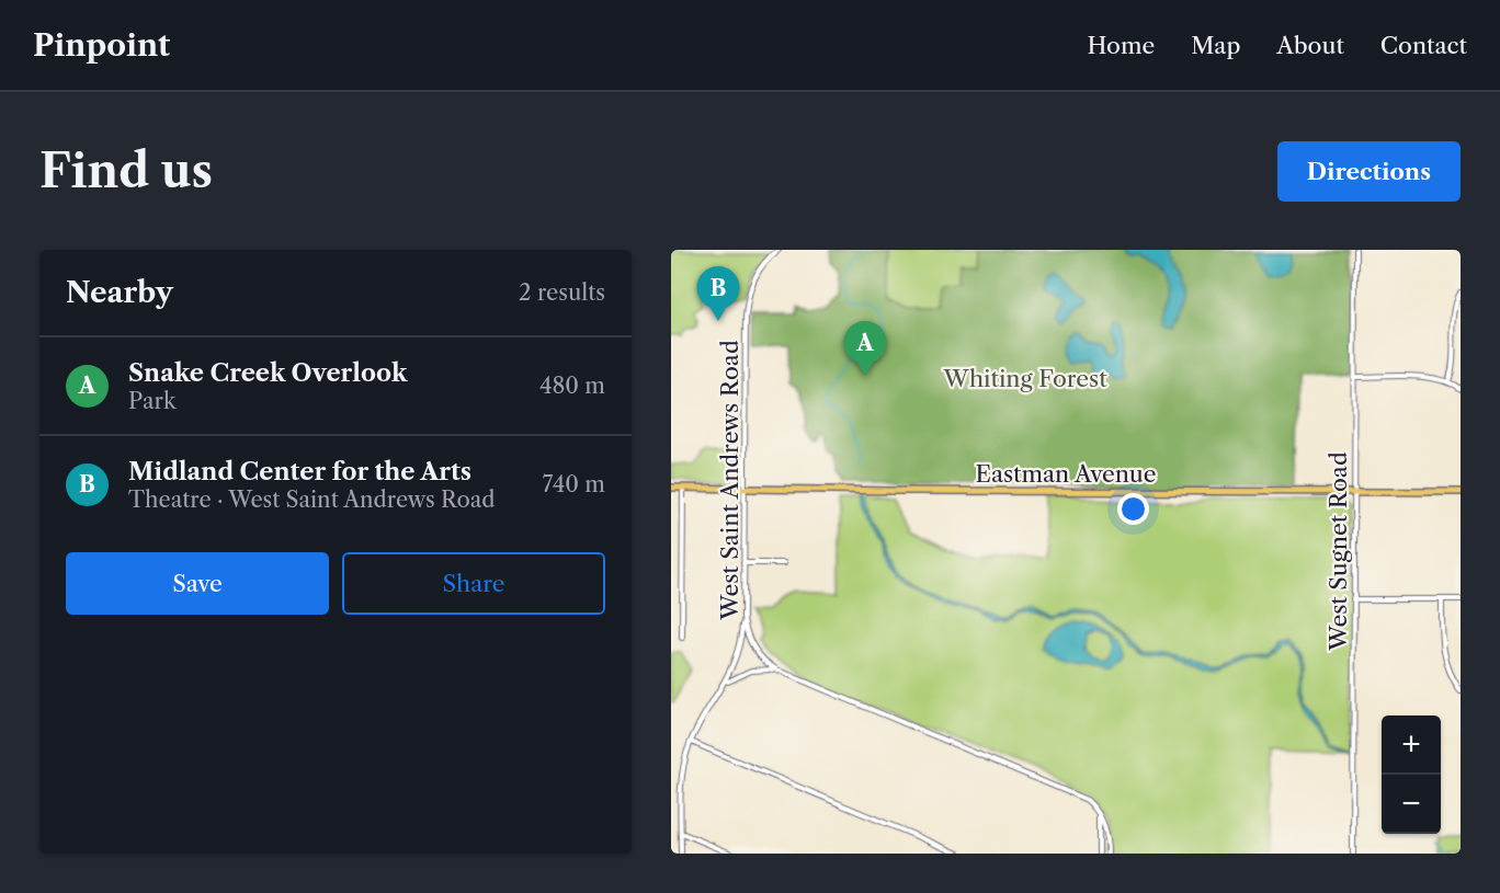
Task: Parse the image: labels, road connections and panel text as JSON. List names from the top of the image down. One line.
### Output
{"streets":{"main road":["Eastman Avenue"],"street":["West Saint Andrews Road","West Sugnet Road"]},"crossings":[["Eastman Avenue","West Saint Andrews Road"],["Eastman Avenue","West Sugnet Road"]],"parks":["Whiting Forest"],"page":{"header":"Pinpoint","nav":["Home","Map","About","Contact"],"buttons":["Directions",["Save","Share"]],"title":"Find us","heading":["Nearby","2 results"],"pins":["B","A"],"list":[{"mark":"A","name":"Snake Creek Overlook","note":"Park","value":"480 m"},{"mark":"B","name":"Midland Center for the Arts","note":"Theatre · West Saint Andrews Road","value":"740 m"}],"map_buttons":["+","−"]}}
